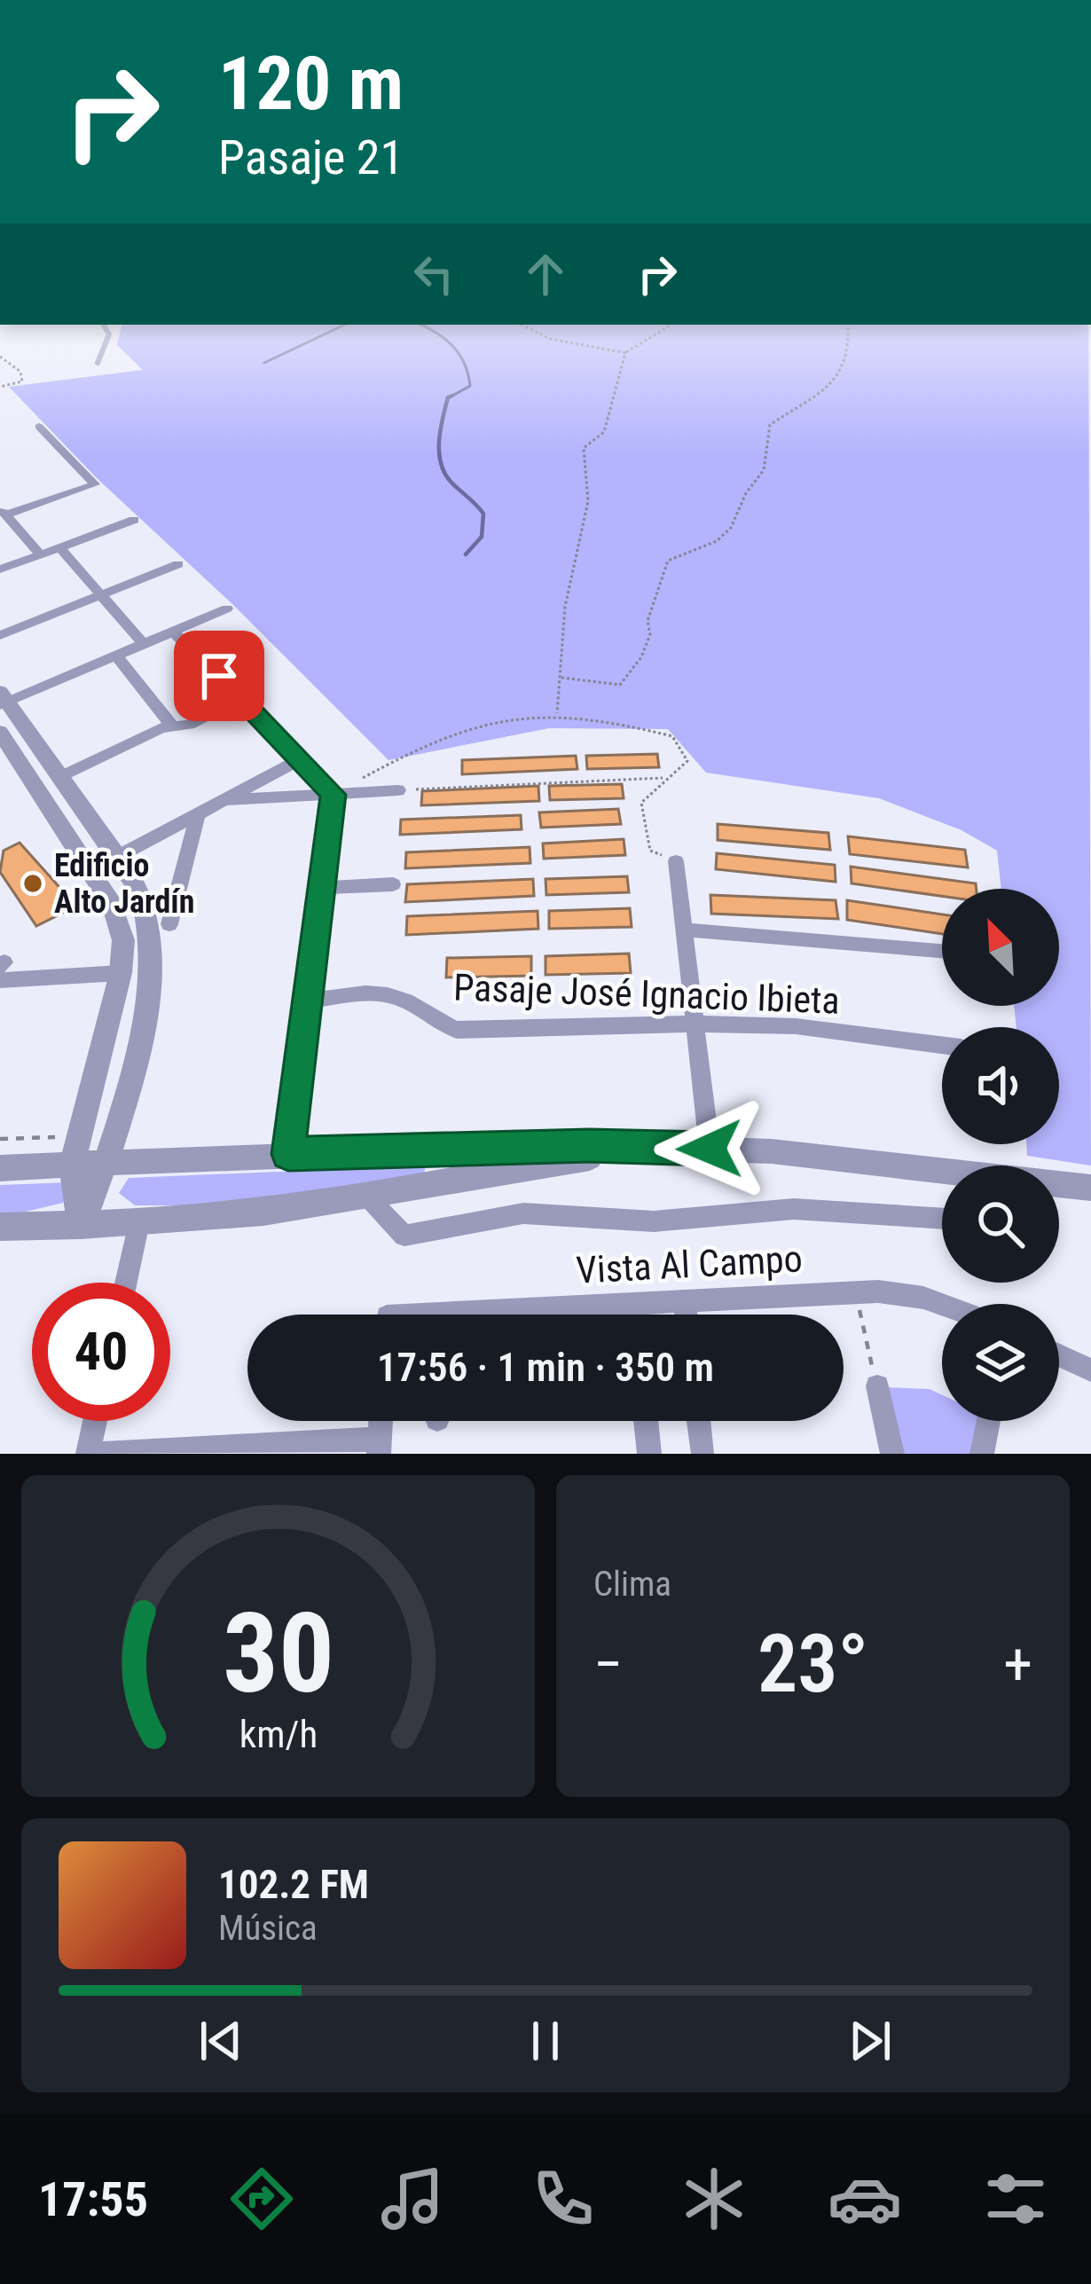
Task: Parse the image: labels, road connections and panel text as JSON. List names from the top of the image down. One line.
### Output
{"streets":{"street":["Pasaje José Ignacio Ibieta","Vista Al Campo"]},"places":["Edificio Alto Jardín"],"north":"top left","page":{"turn":["120 m","Pasaje 21"],"limit":"40","trip":"17:56 · 1 min · 350 m","tile":"Clima","heat":["−","23°","+"],"song":["102.2 FM","Música"],"tabs":"17:55","gauge":["30","km/h"]}}
